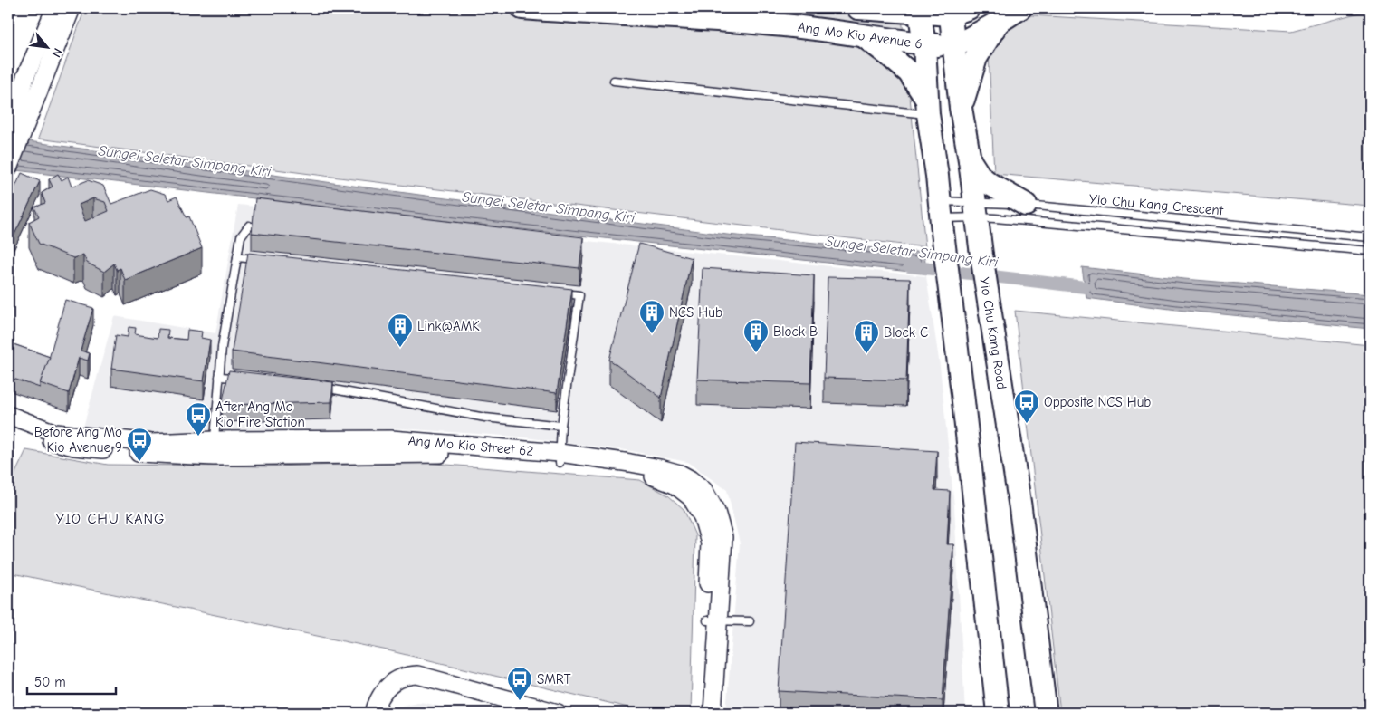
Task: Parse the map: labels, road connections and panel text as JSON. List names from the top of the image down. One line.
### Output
{"streets":{"main road":["Ang Mo Kio Avenue 6","Yio Chu Kang Road"],"street":["Ang Mo Kio Street 62"],"lane":["Yio Chu Kang Crescent"]},"crossings":[["Ang Mo Kio Avenue 6","Yio Chu Kang Road"],["Yio Chu Kang Crescent","Yio Chu Kang Road"]],"districts":["YIO CHU KANG"],"water":["Sungei Seletar Simpang Kiri"],"places":{"building":["NCS Hub","Link@AMK","Block B","Block C"],"bus stop":["Opposite NCS Hub","After Ang Mo Kio Fire Station","Before Ang Mo Kio Avenue 9","SMRT"]},"scale_bar":"50 m","north":"bottom right"}
